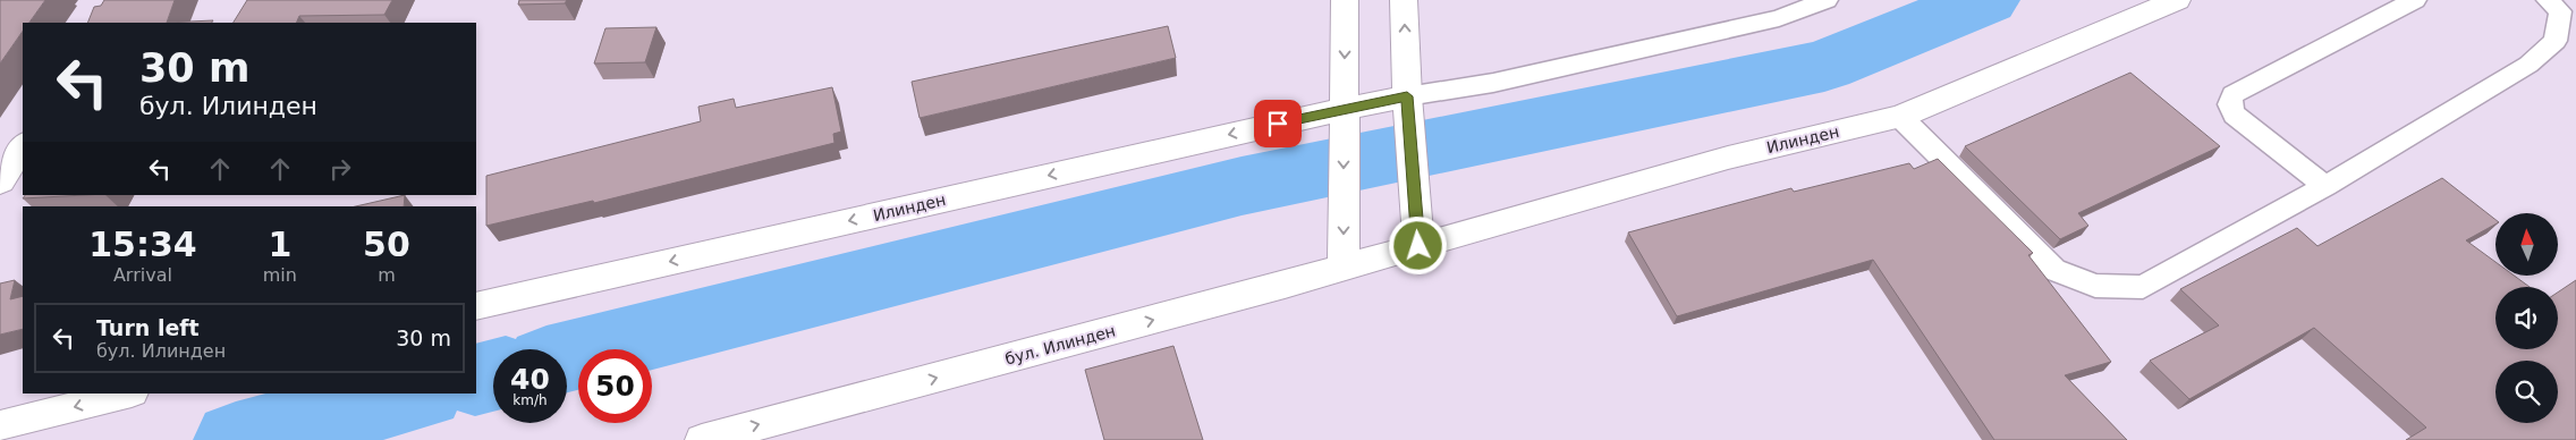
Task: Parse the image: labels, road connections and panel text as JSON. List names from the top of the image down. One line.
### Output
{"streets":{"main road":["Илинден","бул. Илинден"]},"crossings":[["Илинден","бул. Илинден"]],"one_way":["Илинден","бул. Илинден"],"north":"top","page":{"turn":["30 m","бул. Илинден"],"eta":["15:34","Arrival","1","min","50","m"],"list":[{"name":"Turn left","note":"бул. Илинден","value":"30 m"}],"speed":"40 km/h","limit":"50"}}
